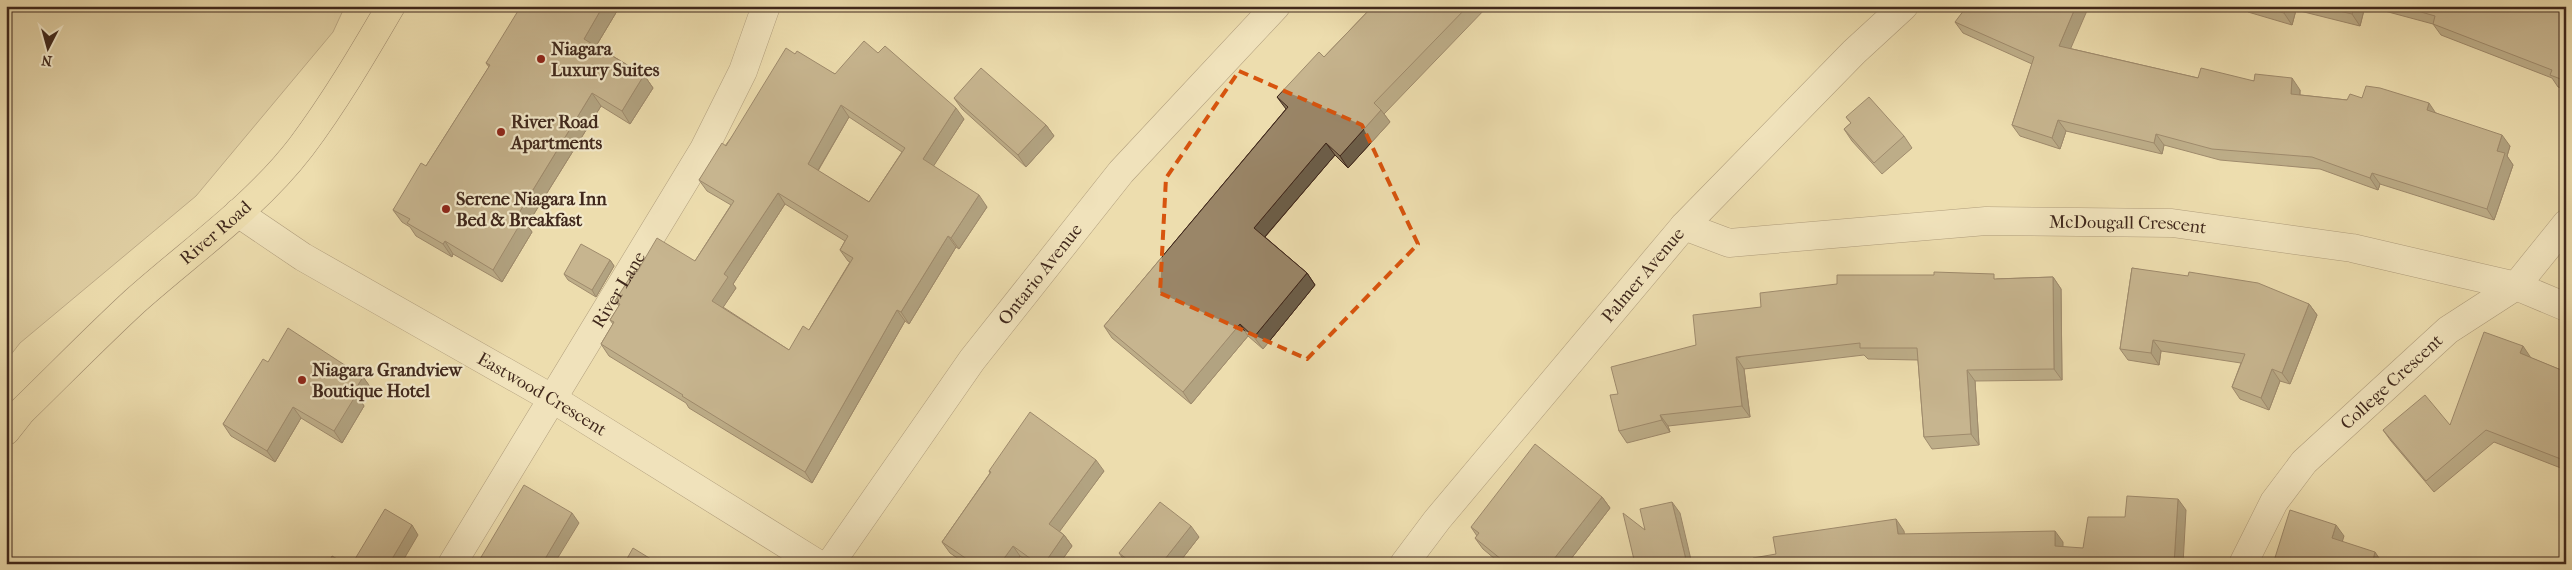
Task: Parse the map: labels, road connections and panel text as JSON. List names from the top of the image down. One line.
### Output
{"streets":{"main road":["River Road"],"street":["McDougall Crescent","Ontario Avenue","Palmer Avenue","River Lane","College Crescent","Eastwood Crescent"]},"crossings":[["McDougall Crescent","Palmer Avenue"],["McDougall Crescent","College Crescent"],["River Road","Eastwood Crescent"],["River Lane","Eastwood Crescent"]],"places":["Niagara Luxury Suites","River Road Apartments","Serene Niagara Inn Bed & Breakfast","Niagara Grandview Boutique Hotel"],"north":"bottom"}
